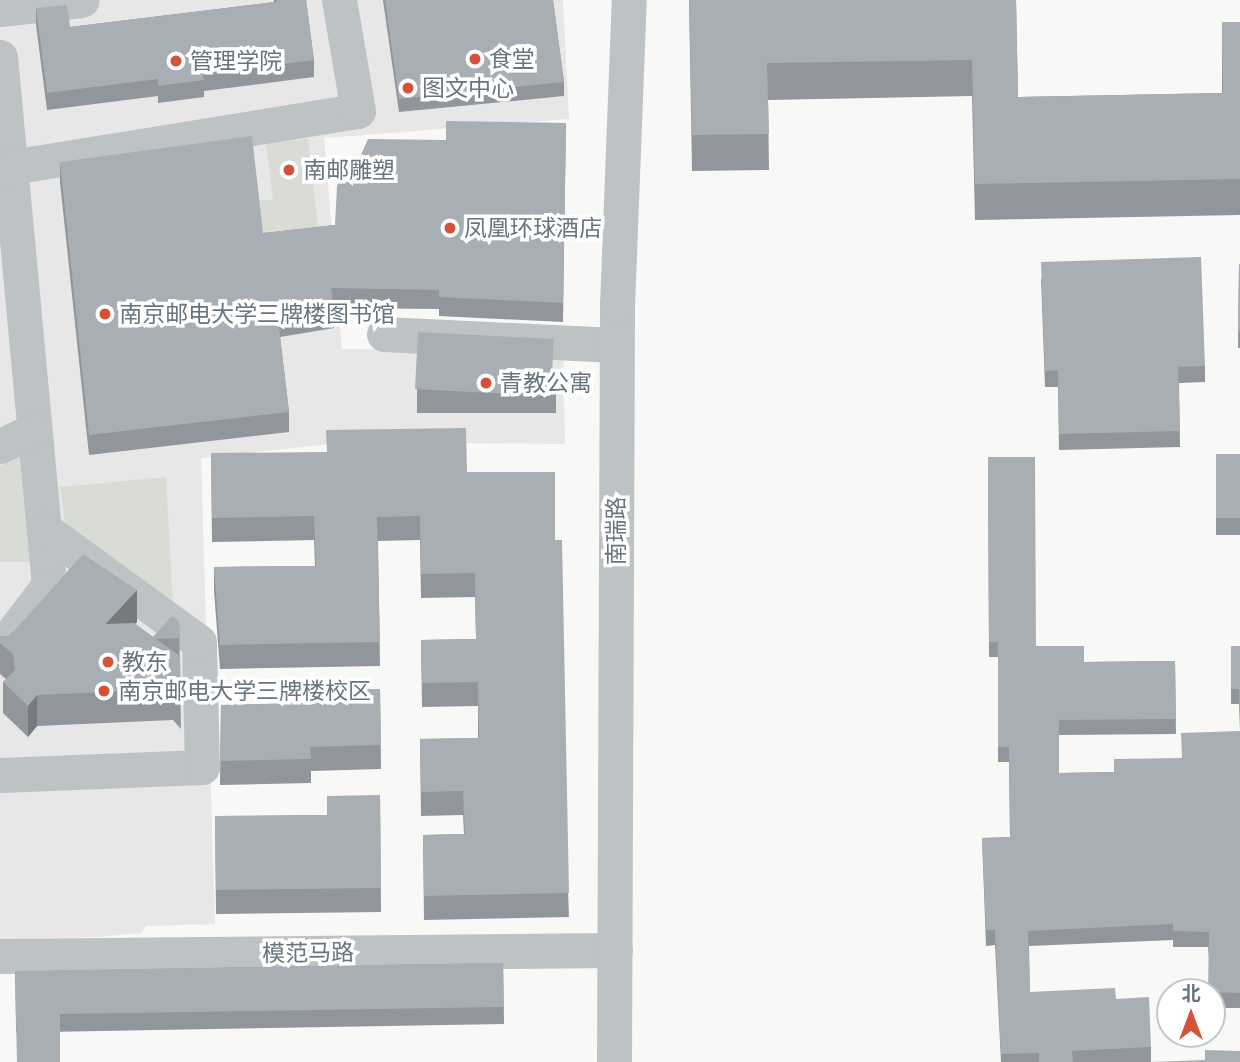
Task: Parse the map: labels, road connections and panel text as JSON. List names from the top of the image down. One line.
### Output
{"streets":{"street":["南瑞路","模范马路"]},"crossings":[["南瑞路","模范马路"]],"places":["食堂","管理学院","图文中心","南邮雕塑","凤凰环球酒店","南京邮电大学三牌楼图书馆","青教公寓","教东","南京邮电大学三牌楼校区"],"north":"top"}
